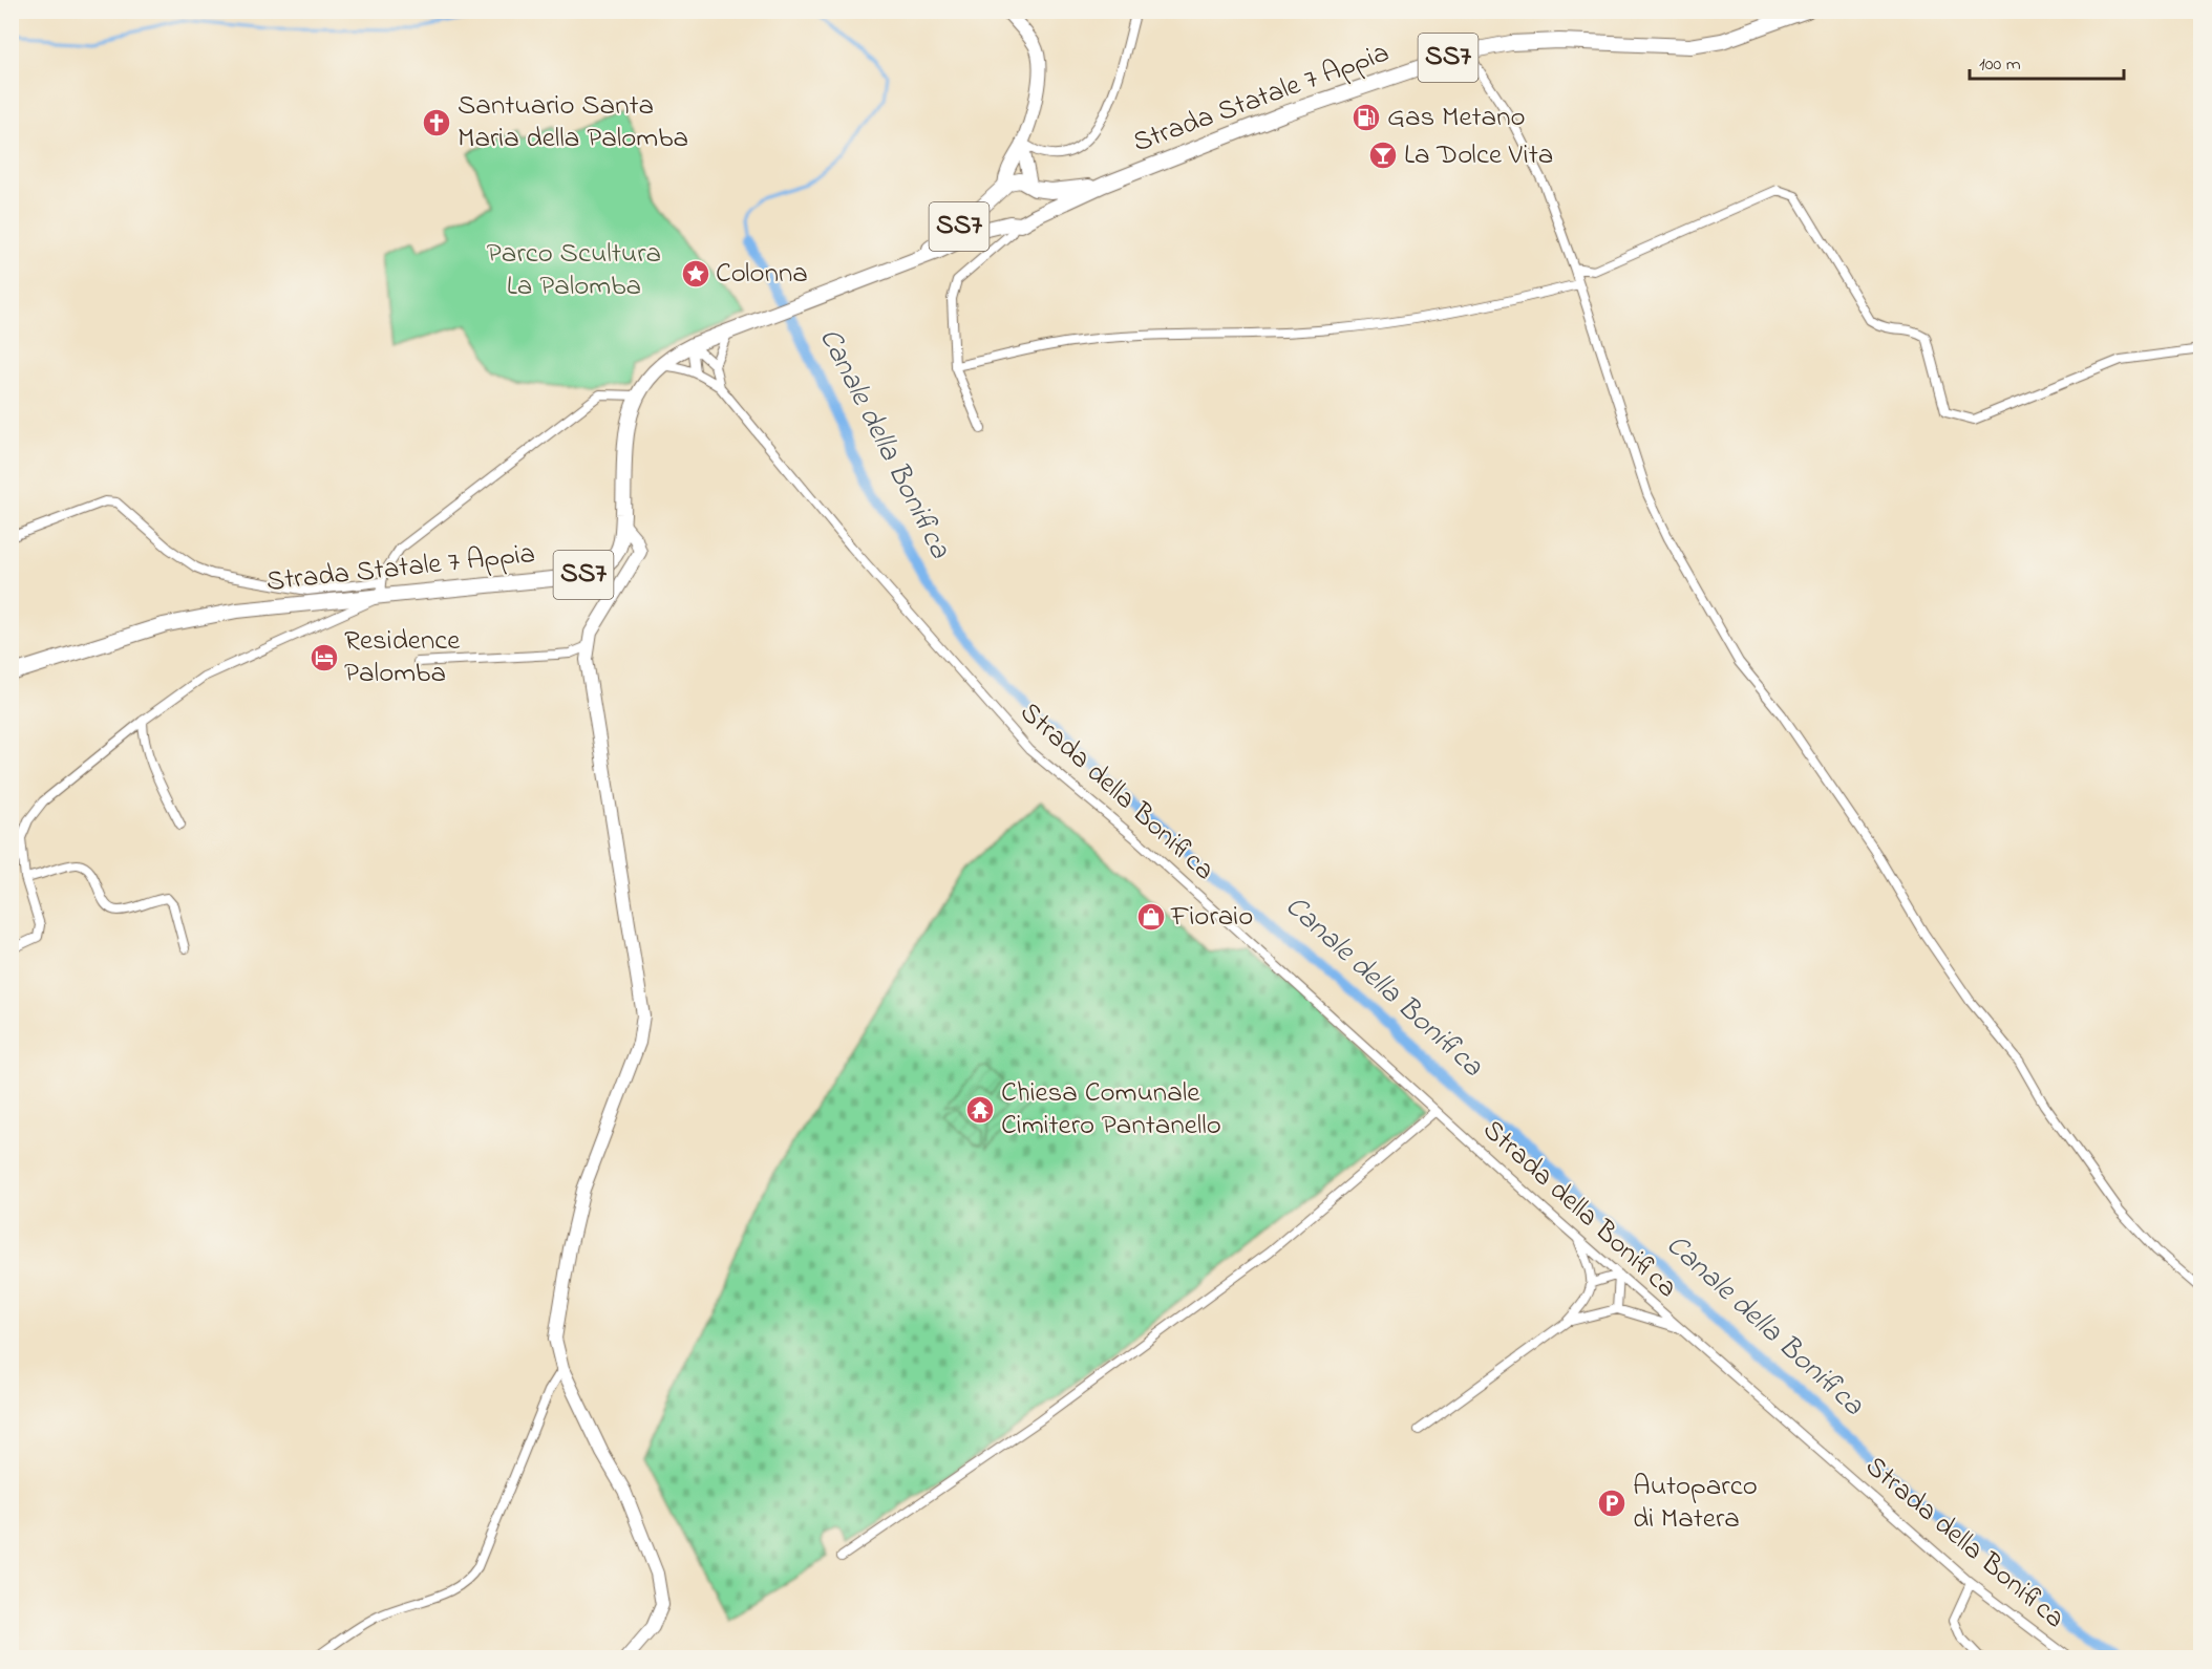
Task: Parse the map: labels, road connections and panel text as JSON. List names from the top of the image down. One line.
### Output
{"streets":{"main road":["SS7","Strada Statale 7 Appia"],"street":["Strada della Bonifica"]},"water":["Canale della Bonifica"],"parks":["Parco Scultura La Palomba"],"places":{"fuel station":["Gas Metano"],"church":["Santuario Santa Maria della Palomba"],"bar":["La Dolce Vita"],"place":["Colonna"],"hotel":["Residence Palomba"],"shop":["Fioraio"],"temple":["Chiesa Comunale Cimitero Pantanello"],"parking":["Autoparco di Matera"]},"scale_bar":"100 m"}
